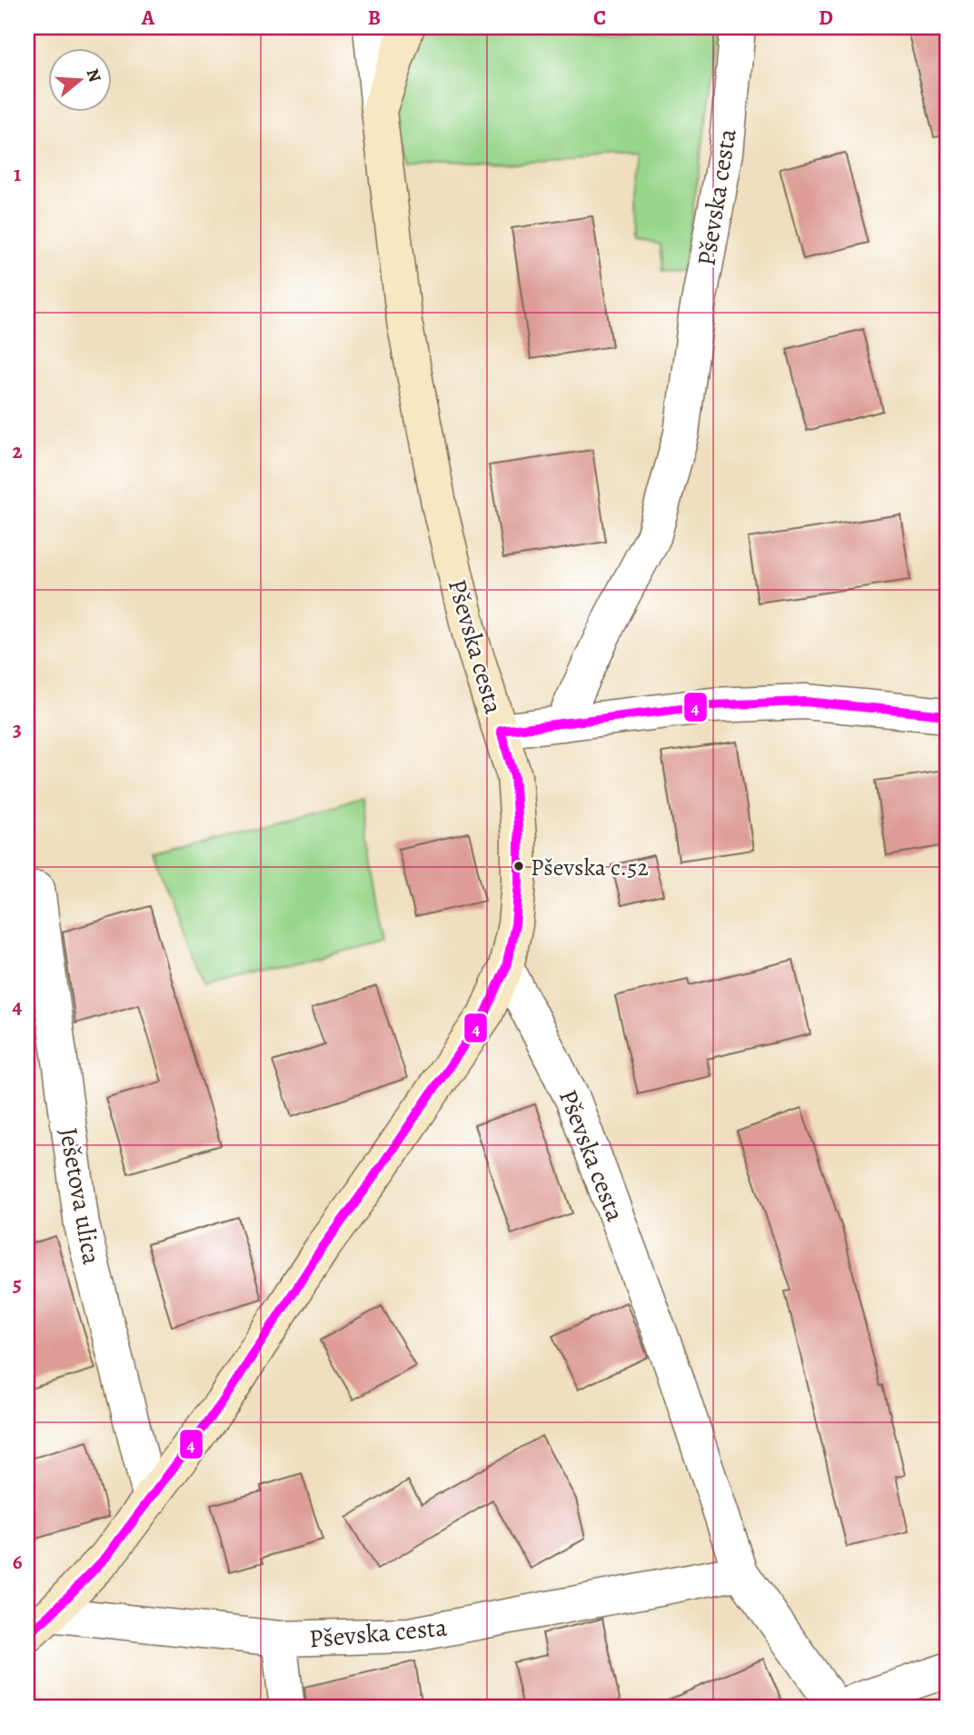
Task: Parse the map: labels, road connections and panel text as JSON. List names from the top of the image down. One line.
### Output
{"streets":{"street":["Pševska cesta","Ješetova ulica"]},"places":["Pševska c.52"],"lines":["transit line 4"],"north":"right","grid":{"columns":["A","B","C","D"],"rows":["1","2","3","4","5","6"]}}
